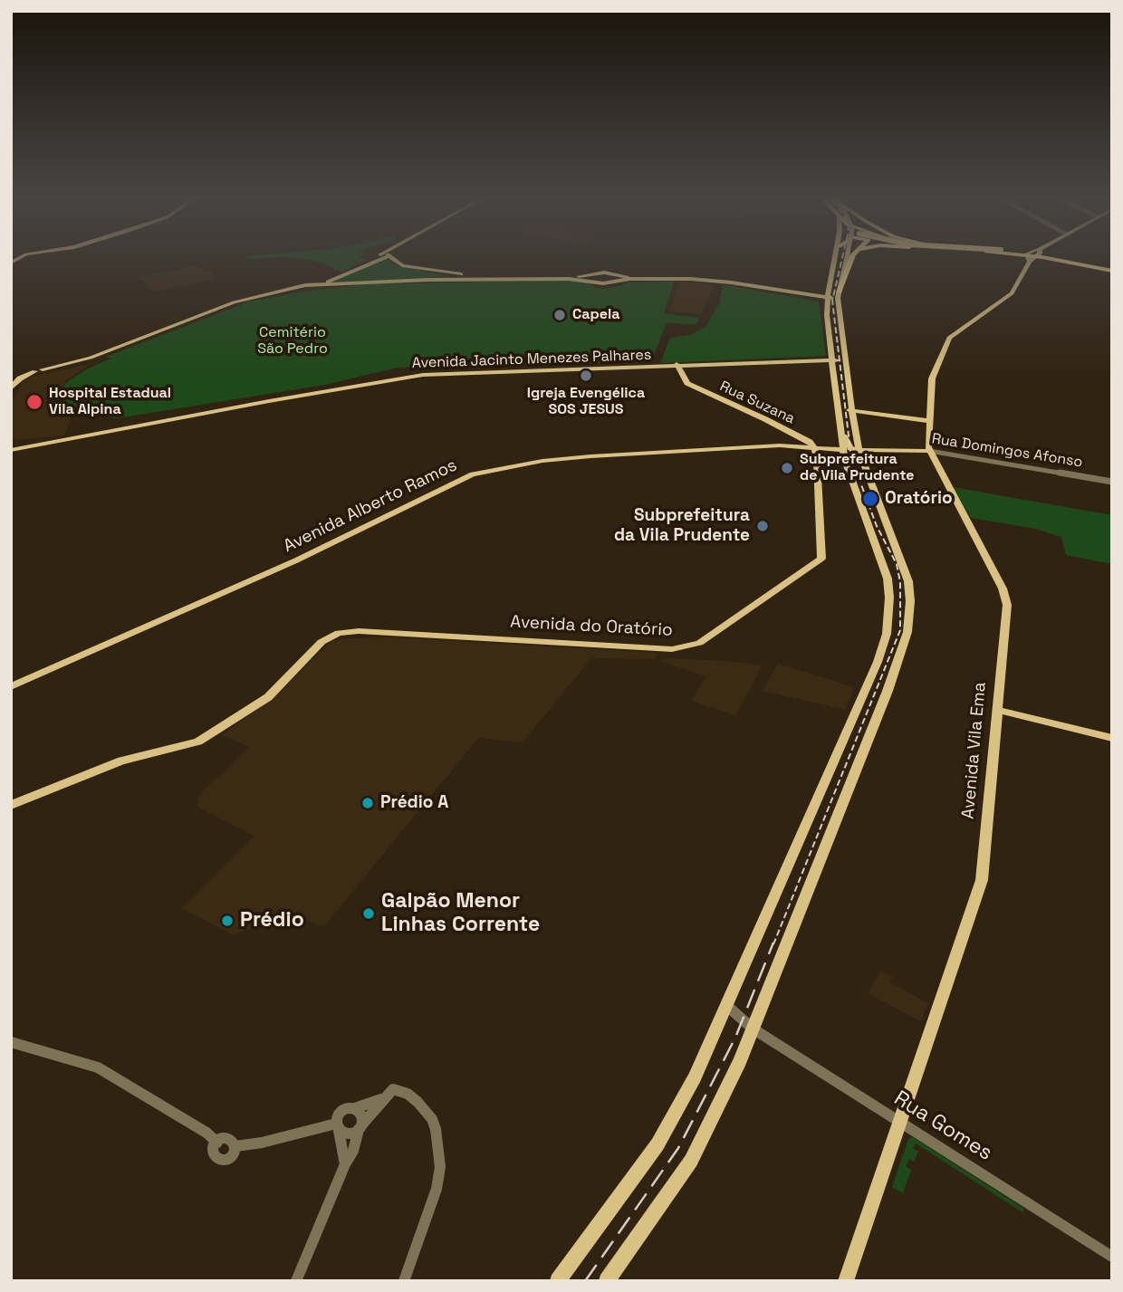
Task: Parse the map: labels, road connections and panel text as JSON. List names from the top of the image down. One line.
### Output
{"streets":{"main road":["Avenida Jacinto Menezes Palhares","Rua Suzana","Rua Domingos Afonso","Avenida Alberto Ramos","Avenida do Oratório","Avenida Vila Ema"],"street":["Rua Gomes"]},"crossings":[["Avenida Jacinto Menezes Palhares","Rua Suzana"],["Rua Suzana","Avenida Alberto Ramos"],["Rua Suzana","Avenida do Oratório"],["Rua Domingos Afonso","Avenida Vila Ema"],["Avenida Alberto Ramos","Avenida do Oratório"],["Avenida Vila Ema","Rua Gomes"]],"parks":["Cemitério São Pedro"],"places":["Capela","Igreja Evengélica SOS JESUS","Hospital Estadual Vila Alpina","Subprefeitura de Vila Prudente","Oratório","Subprefeitura da Vila Prudente","Prédio A","Galpão Menor Linhas Corrente","Prédio"]}
